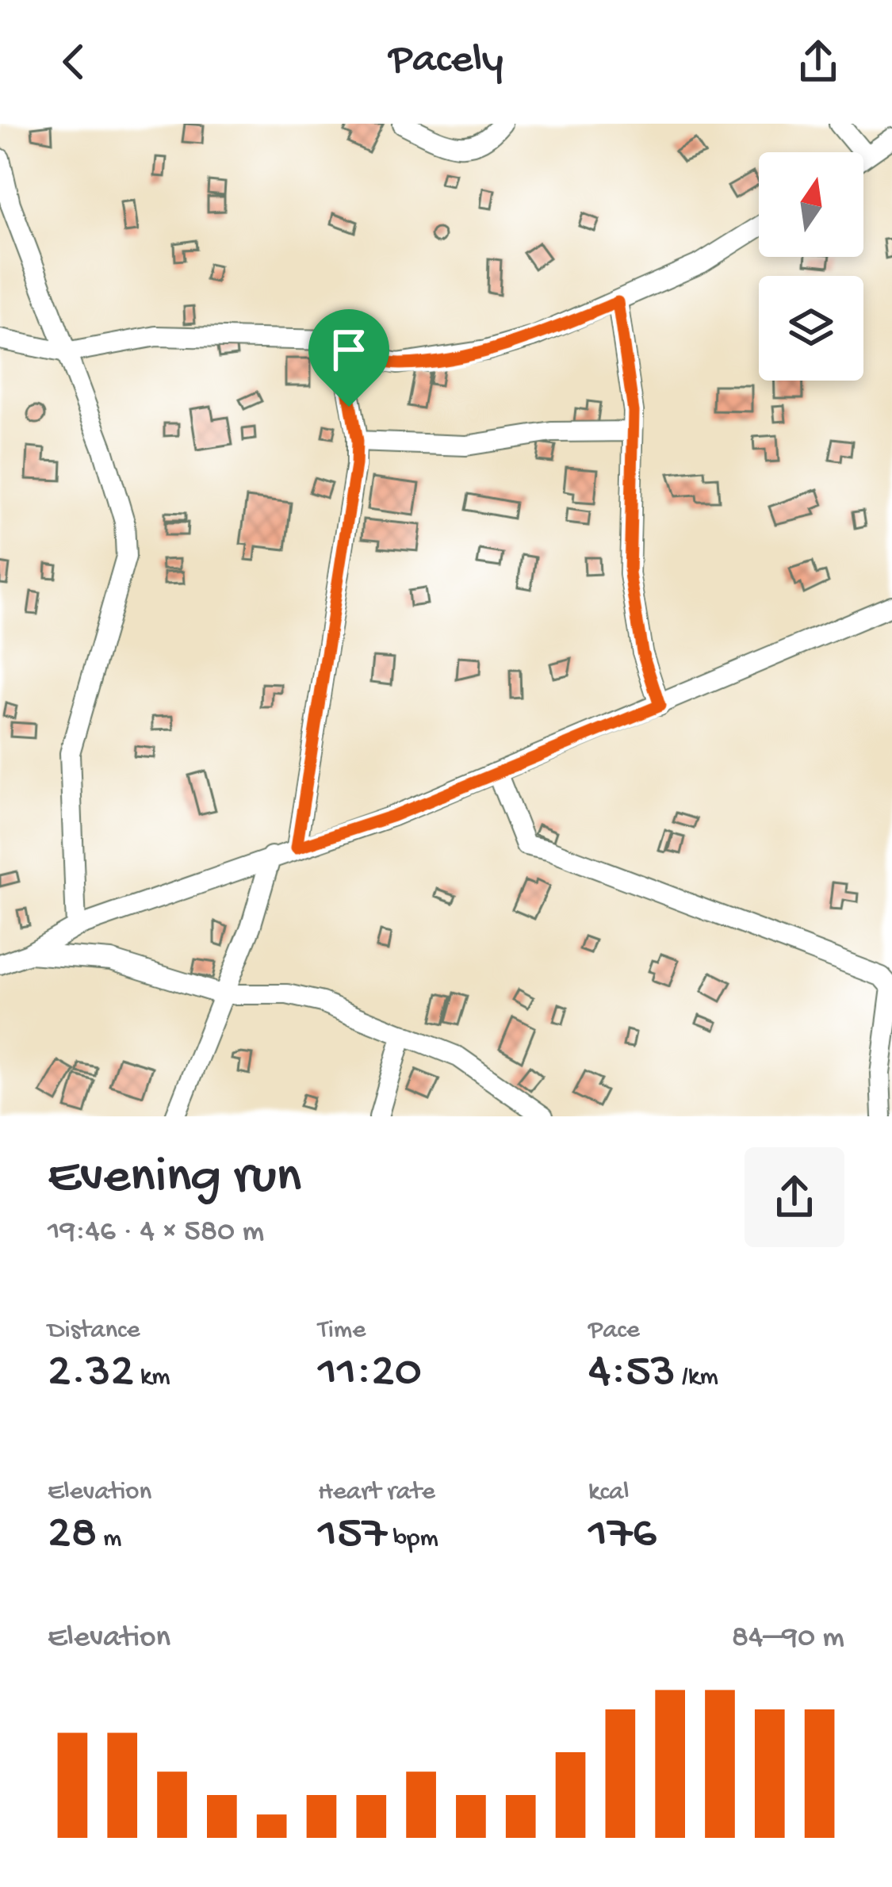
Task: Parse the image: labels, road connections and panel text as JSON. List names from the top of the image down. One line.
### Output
{"north":"top","page":{"header":"Pacely","heading":["Evening run","19:46 · 4 × 580 m"],"stats":[["Distance","2.32 km"],["Time","11:20"],["Pace","4:53 /km"],["Elevation","28 m"],["Heart rate","157 bpm"],["kcal","176"]],"chart":["Elevation","84–90 m"]}}
